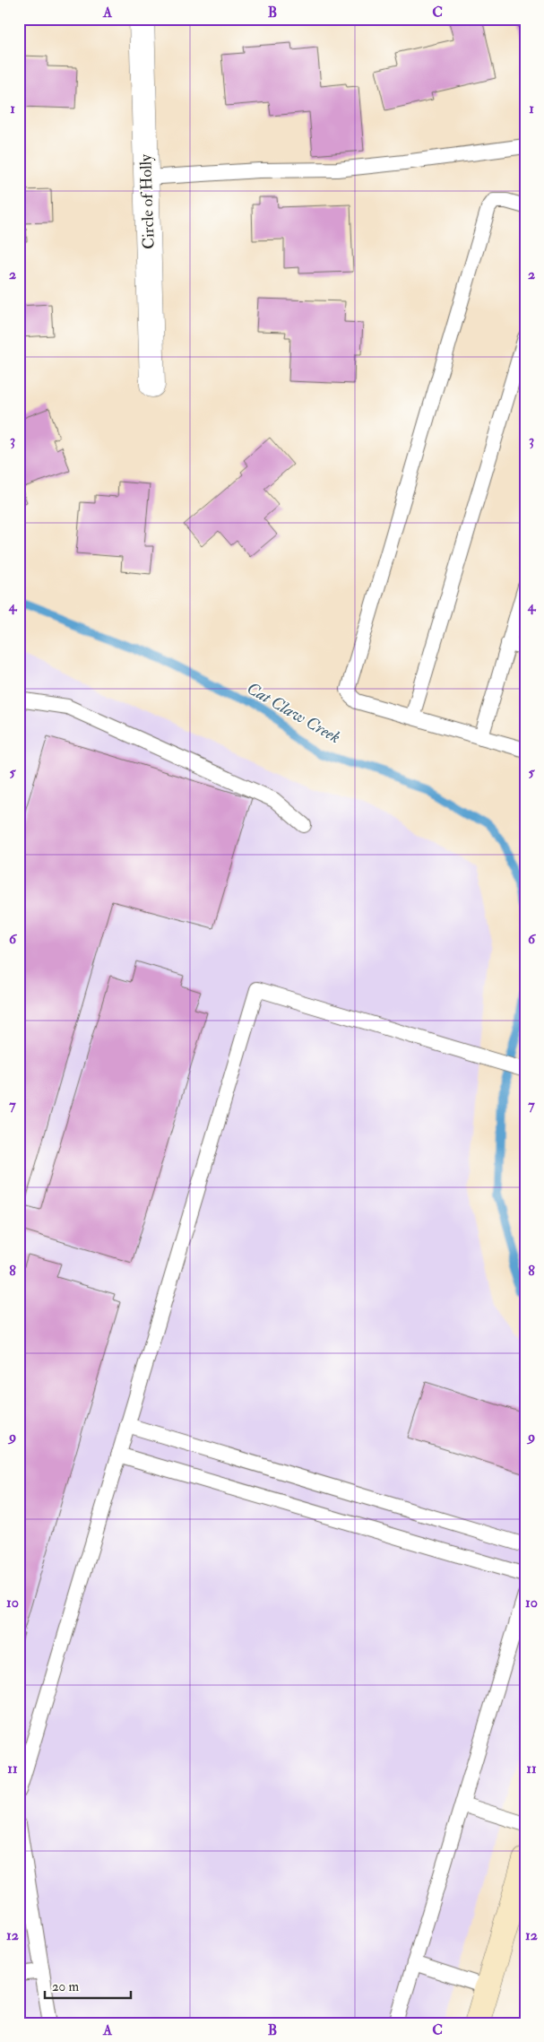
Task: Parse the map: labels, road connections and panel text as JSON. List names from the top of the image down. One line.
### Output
{"streets":{"street":["Circle of Holly"]},"water":["Cat Claw Creek"],"scale_bar":"20 m","grid":{"columns":["A","B","C"],"rows":["1","2","3","4","5","6","7","8","9","10","11","12"]}}
